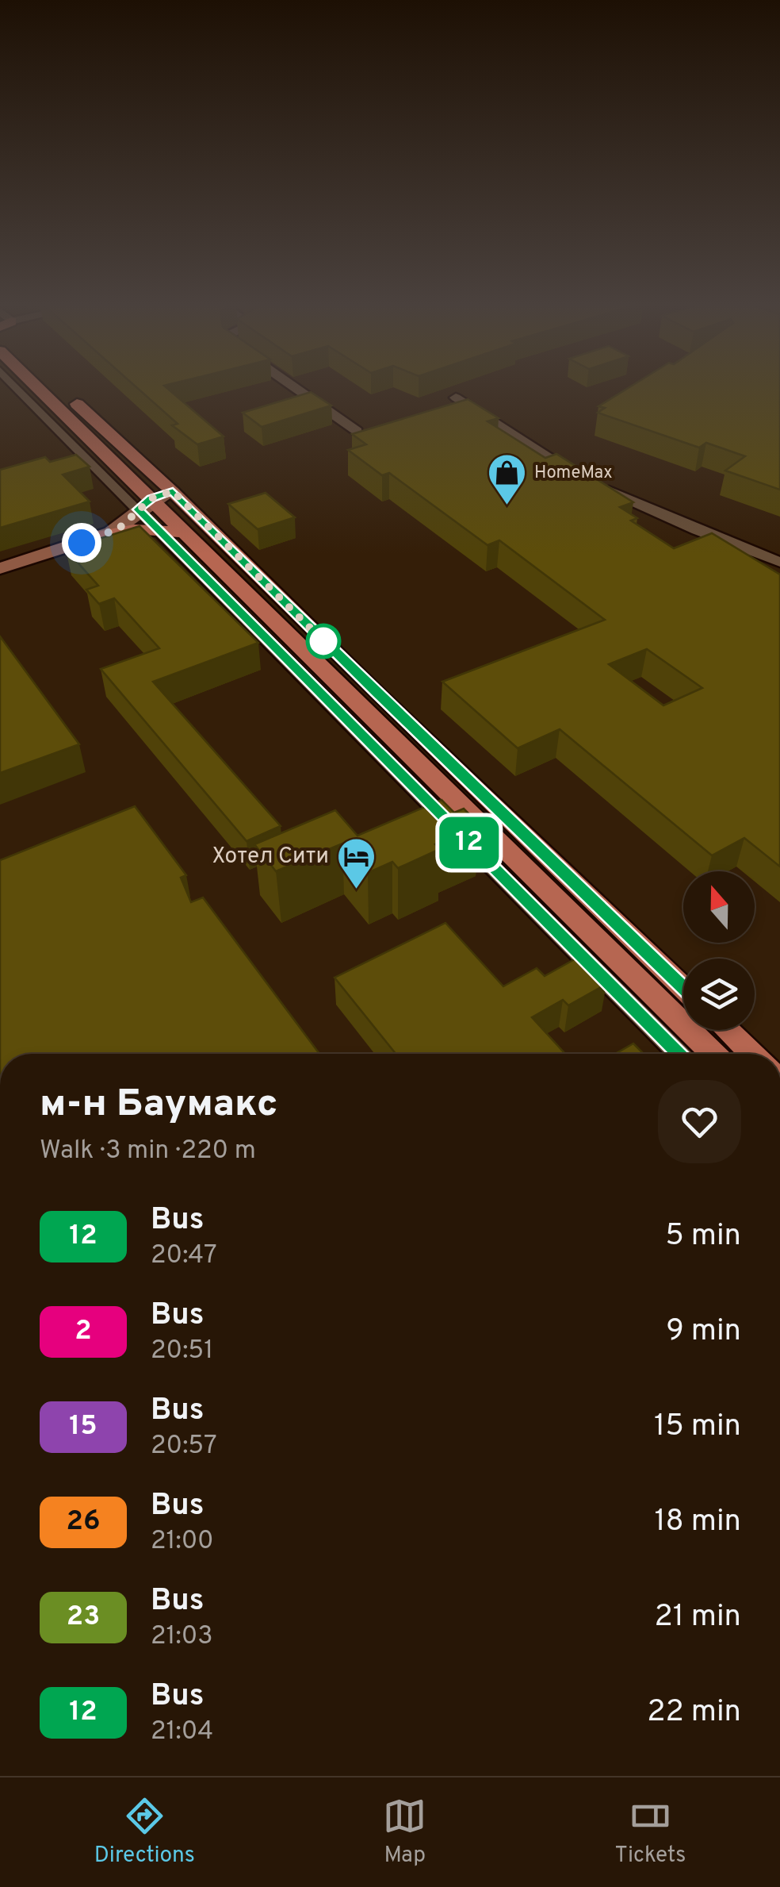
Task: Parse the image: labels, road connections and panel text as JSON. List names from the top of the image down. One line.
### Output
{"places":{"shop":["HomeMax"],"hotel":["Хотел Сити"]},"lines":["bus line 12"],"north":"top","page":{"on_map":"12","heading":["м-н Баумакс","Walk · 3 min · 220 m"],"list":[{"mark":"12","name":"Bus","note":"20:47","value":"5 min"},{"mark":"2","name":"Bus","note":"20:51","value":"9 min"},{"mark":"15","name":"Bus","note":"20:57","value":"15 min"},{"mark":"26","name":"Bus","note":"21:00","value":"18 min"},{"mark":"23","name":"Bus","note":"21:03","value":"21 min"},{"mark":"12","name":"Bus","note":"21:04","value":"22 min"}],"tabs":["Directions","Map","Tickets"]}}
